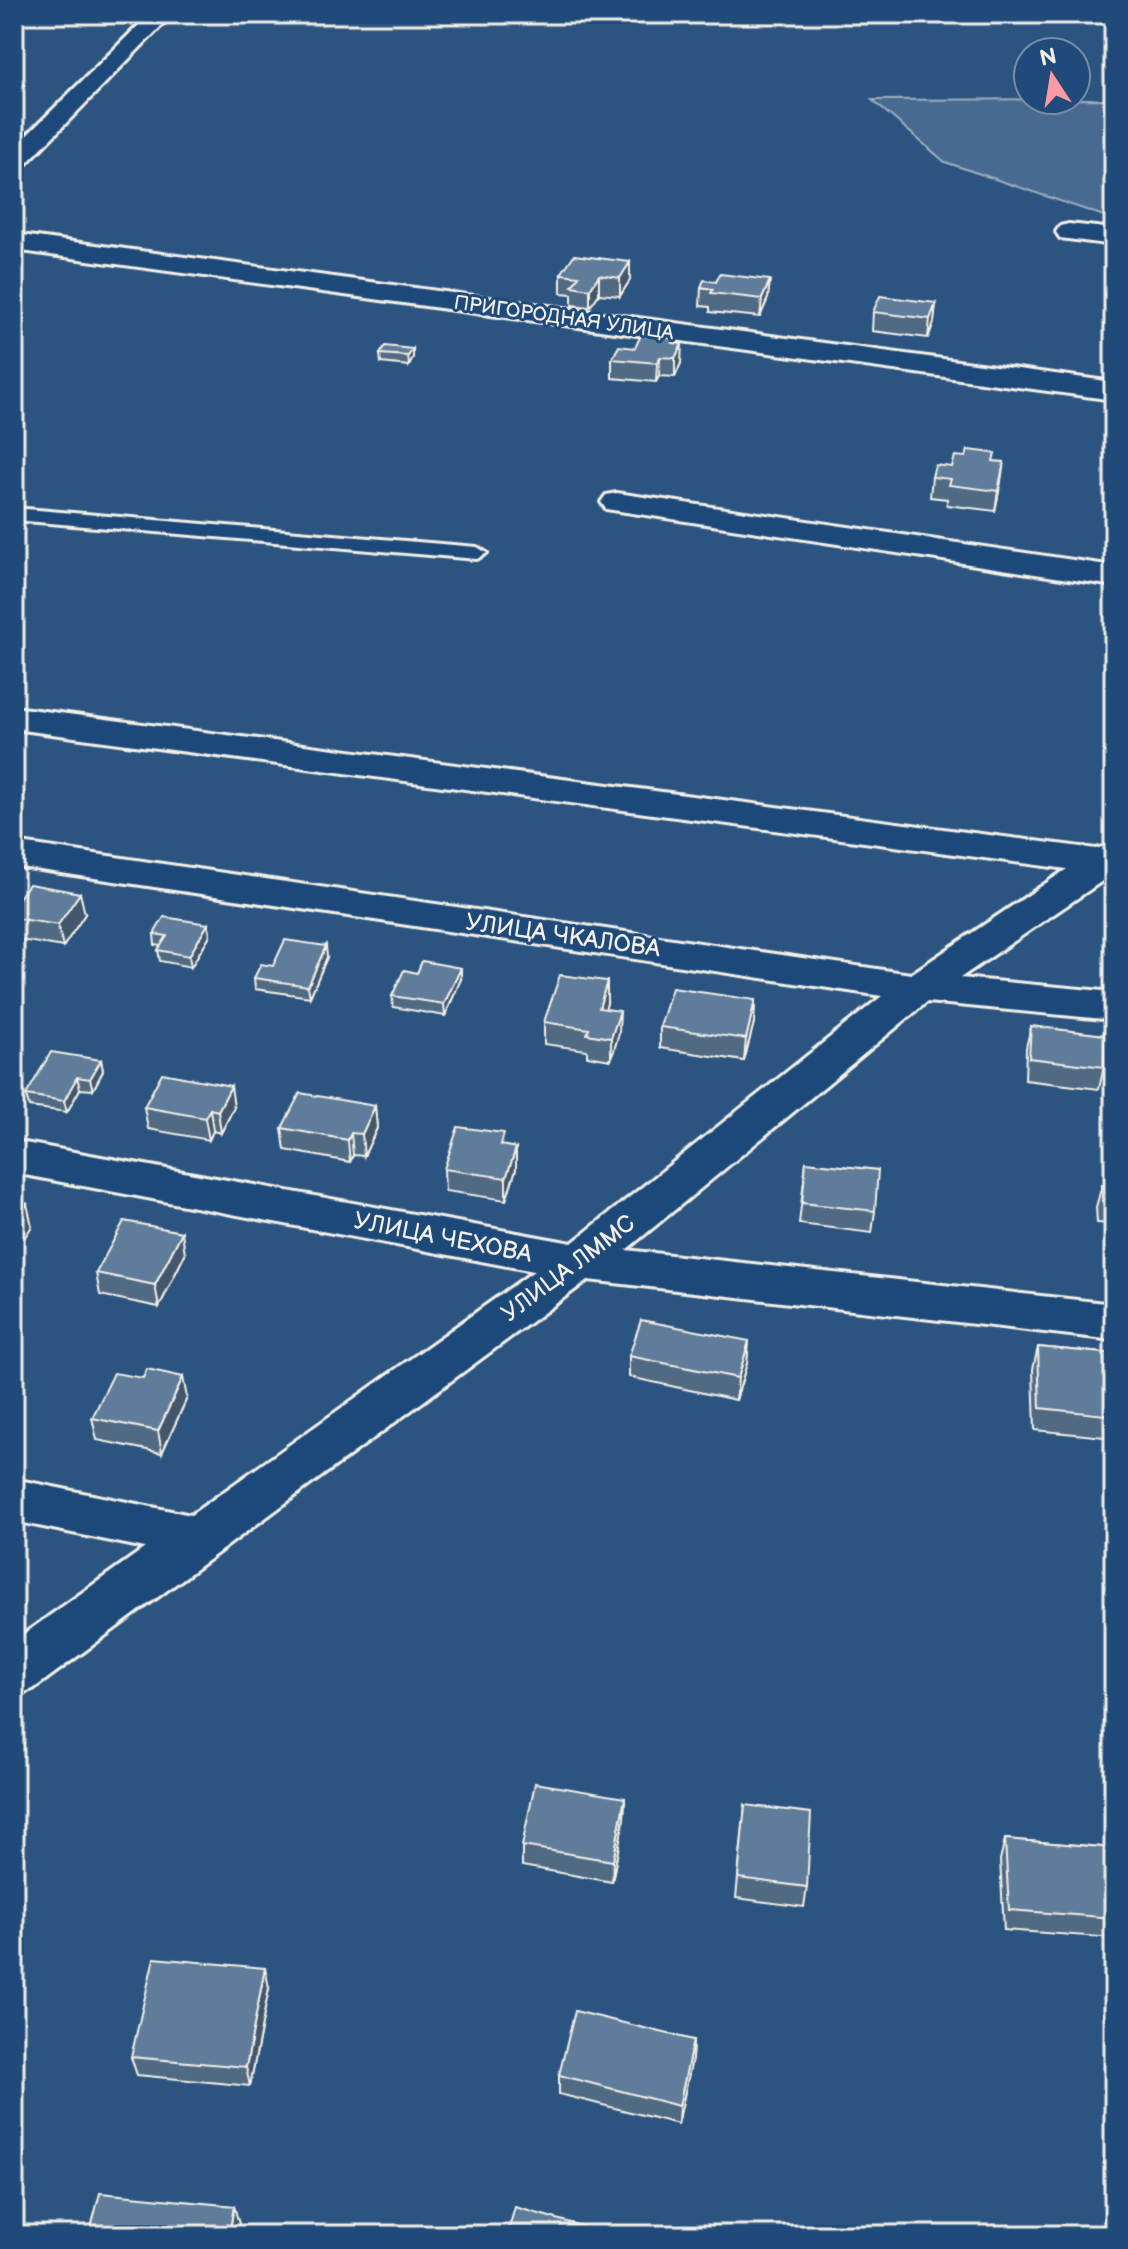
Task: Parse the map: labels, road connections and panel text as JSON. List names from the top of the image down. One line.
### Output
{"streets":{"street":["ПРИГОРОДНАЯ УЛИЦА","УЛИЦА ЧКАЛОВА","УЛИЦА ЧЕХОВА","УЛИЦА ЛММС"]},"crossings":[["УЛИЦА ЧКАЛОВА","УЛИЦА ЛММС"],["УЛИЦА ЧЕХОВА","УЛИЦА ЛММС"]],"north":"top"}
